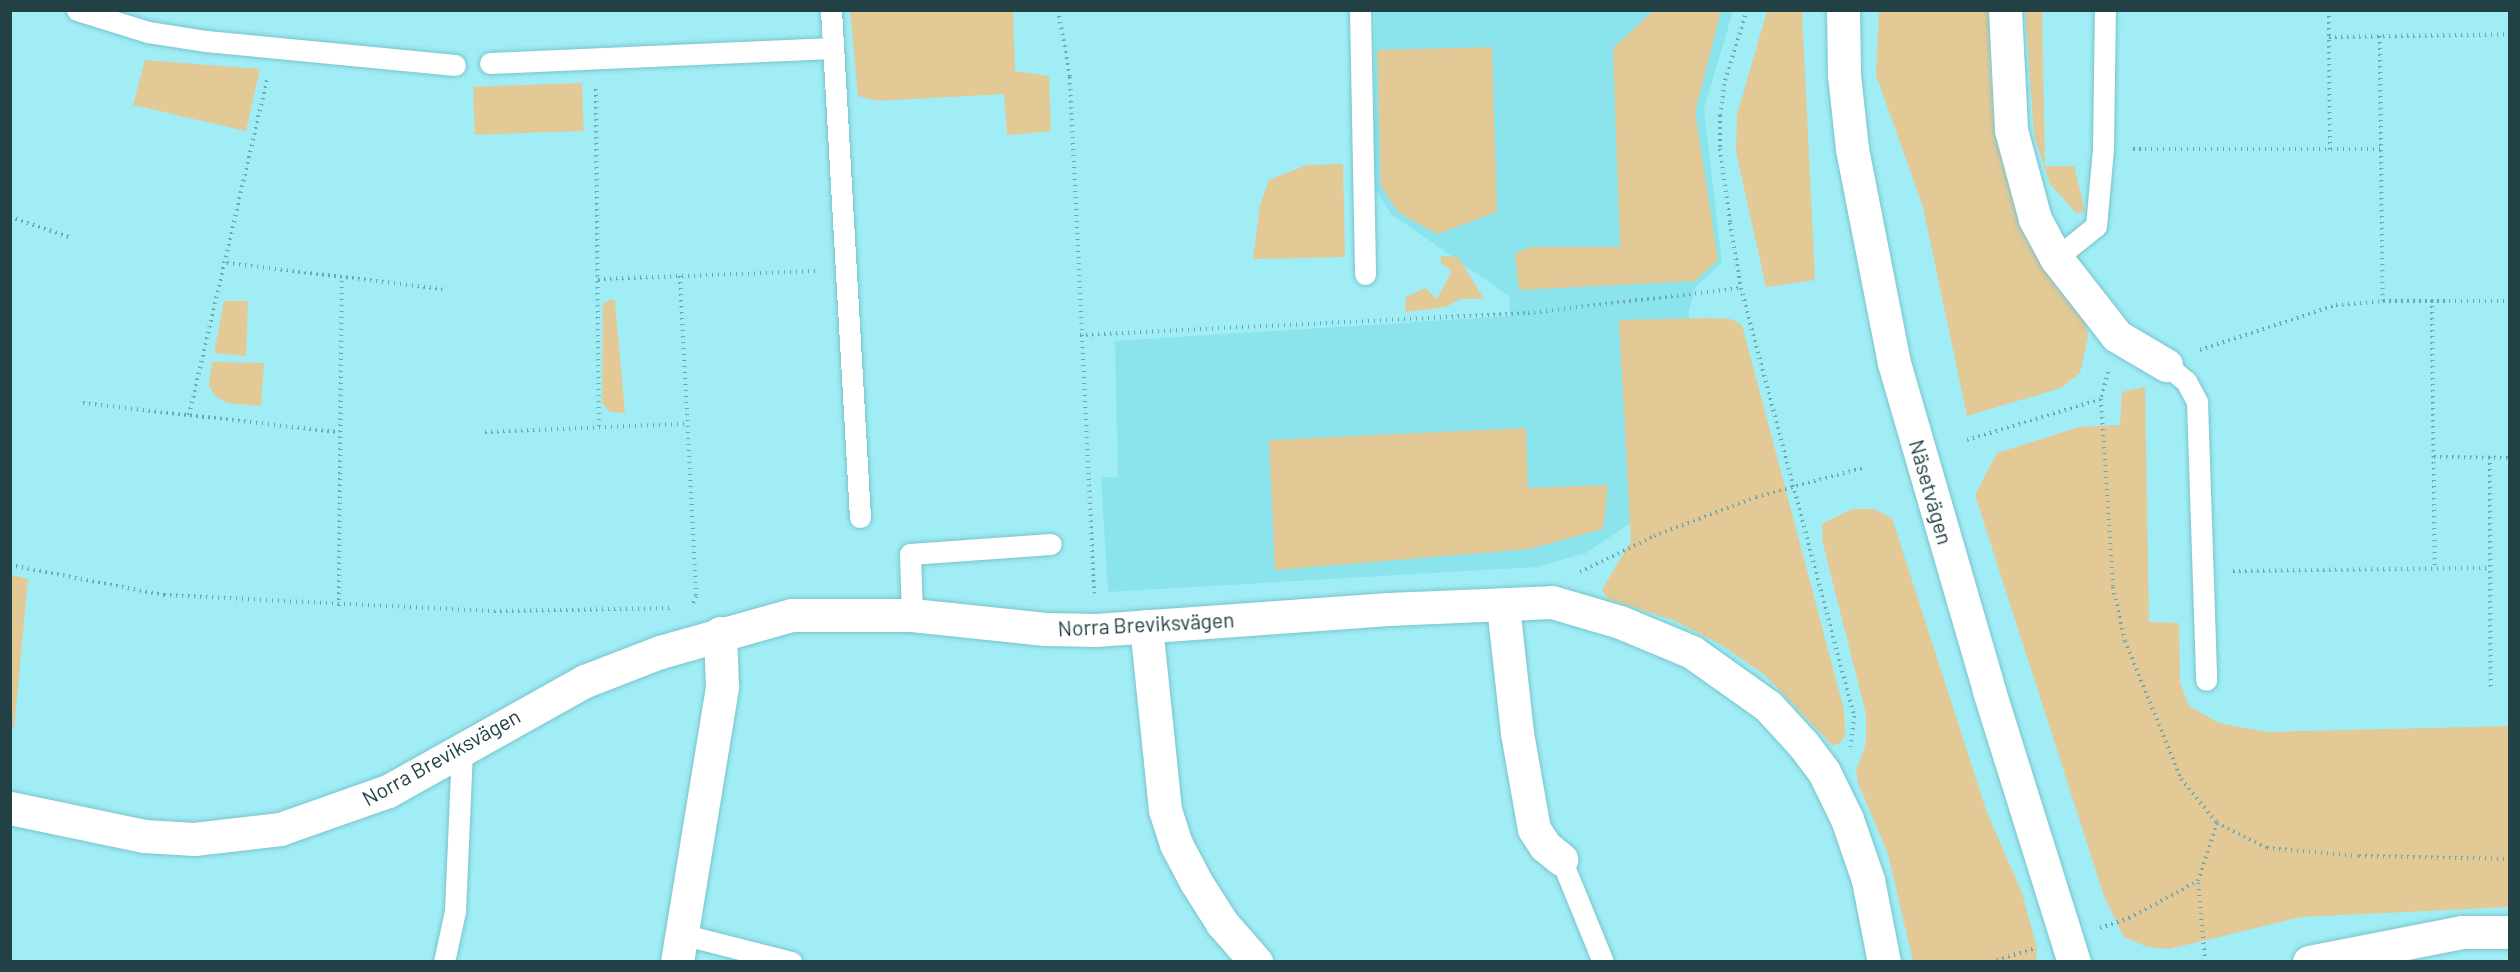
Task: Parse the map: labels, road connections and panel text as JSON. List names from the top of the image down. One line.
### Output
{"streets":{"street":["Näsetvägen","Norra Breviksvägen"]}}
